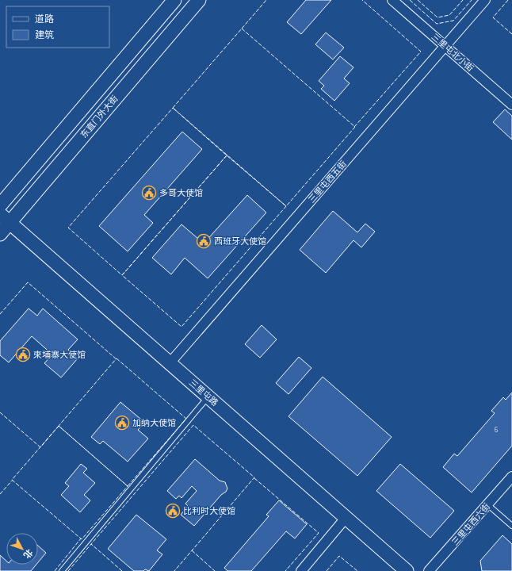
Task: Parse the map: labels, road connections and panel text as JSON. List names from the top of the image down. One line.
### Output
{"streets":{"main road":["东直门外大街","三里屯路"],"street":["三里屯北小街","三里屯西五街","三里屯西六街"]},"crossings":[["三里屯北小街","三里屯西五街"],["东直门外大街","三里屯路"],["三里屯西五街","三里屯路"]],"places":{"public building":["多哥大使馆","西班牙大使馆","柬埔寨大使馆","加纳大使馆","比利时大使馆"]},"house_numbers":["6"],"legend":["道路","建筑"],"north":"bottom right"}
